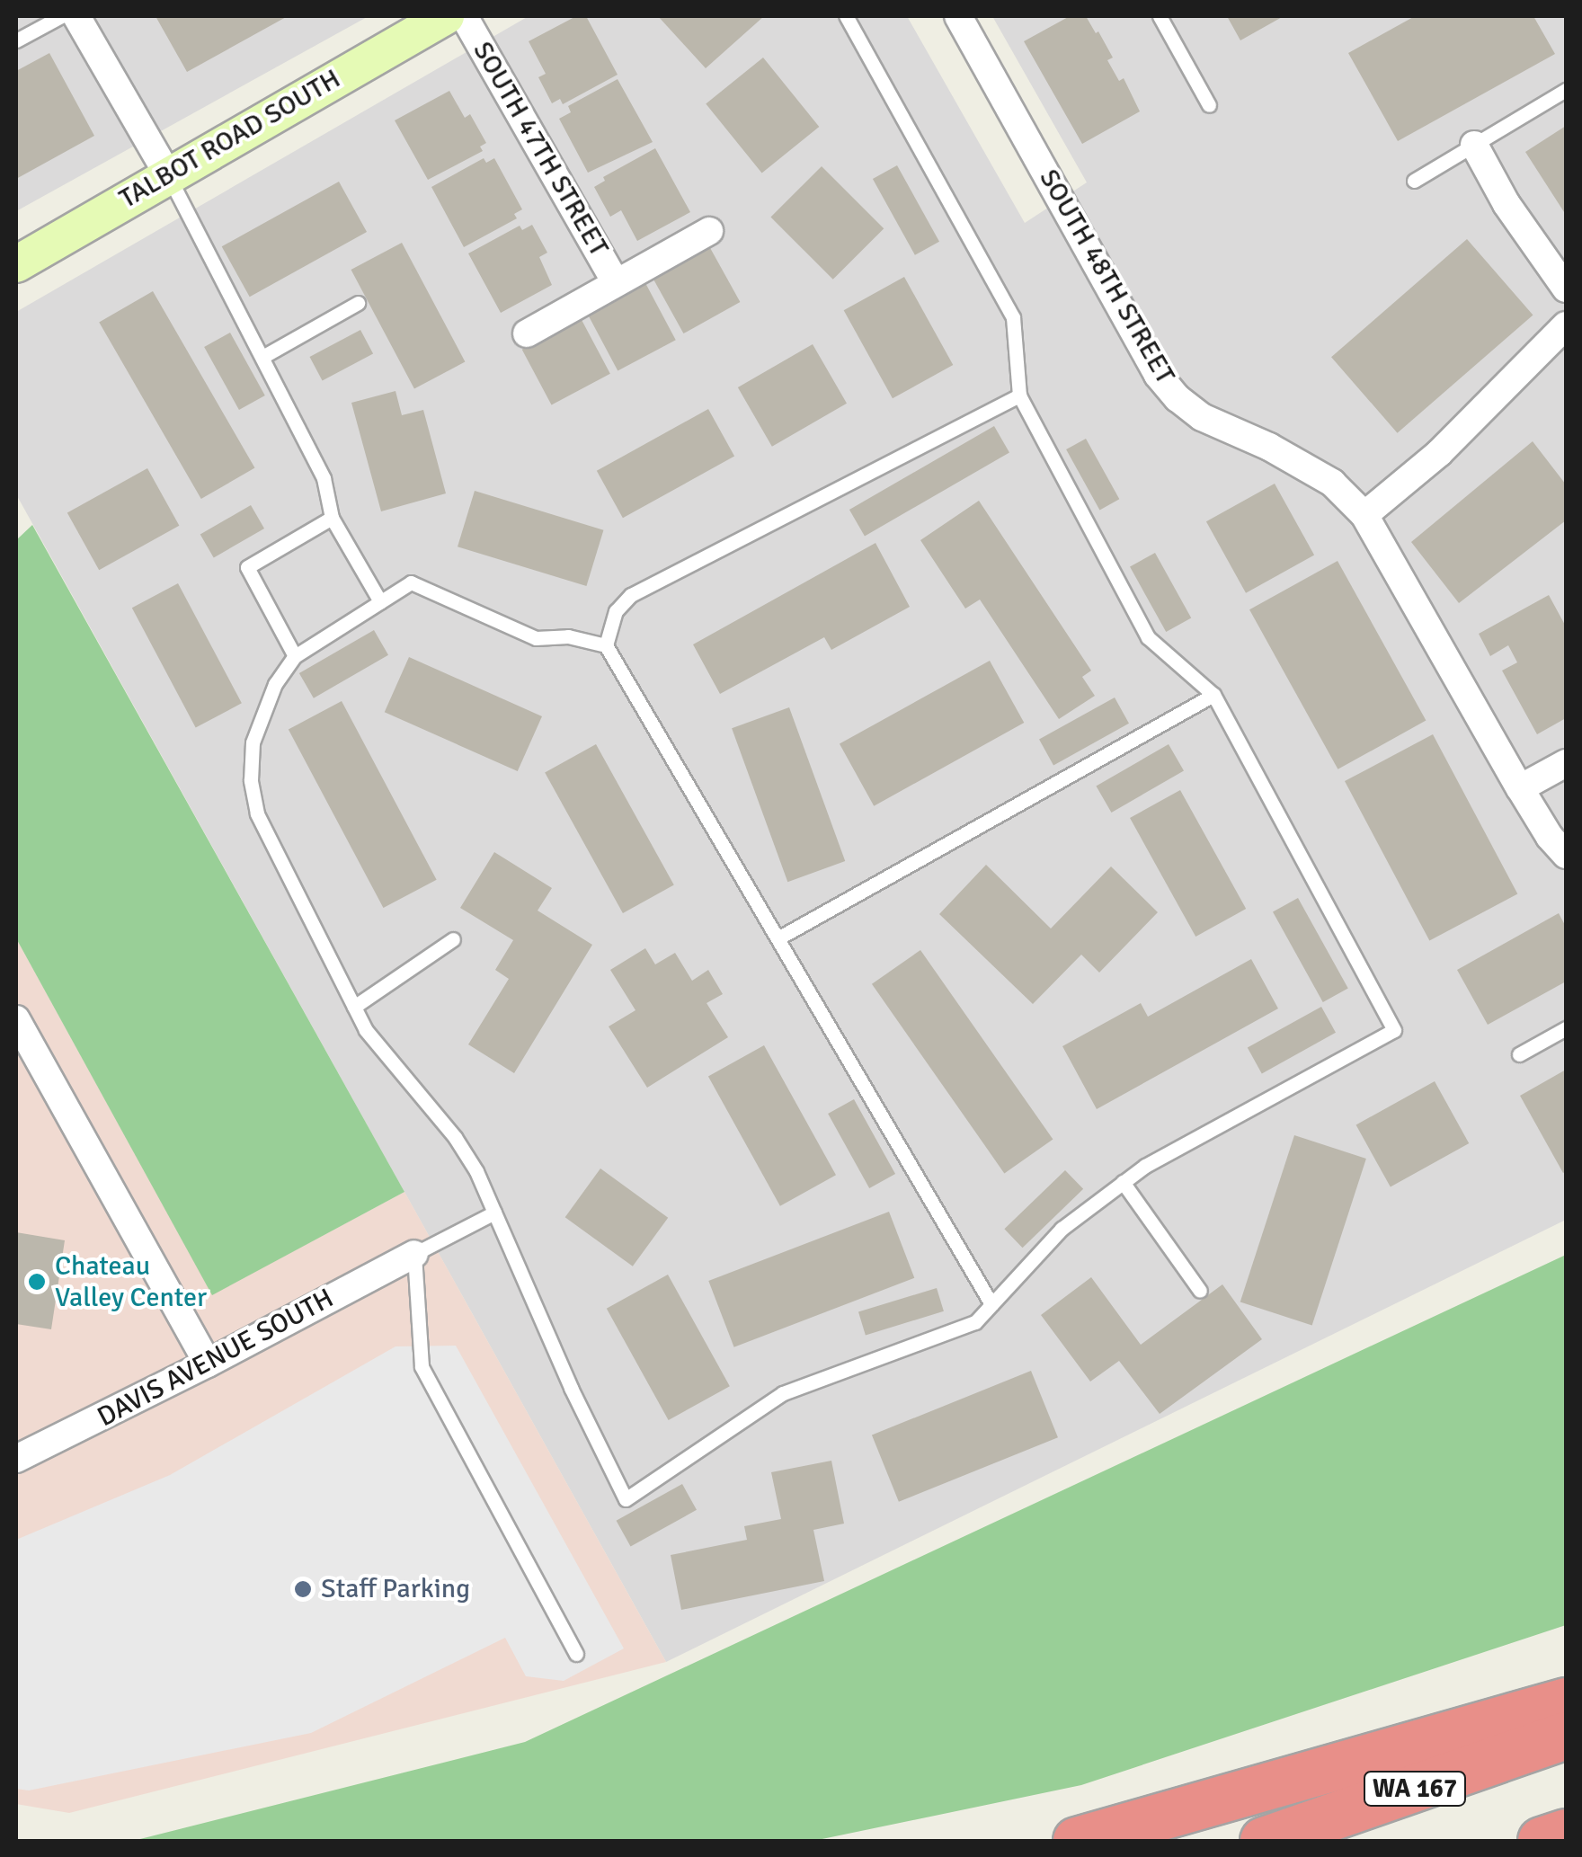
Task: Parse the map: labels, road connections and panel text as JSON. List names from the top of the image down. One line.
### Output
{"streets":{"highway":["WA 167"],"street":["TALBOT ROAD SOUTH","SOUTH 47TH STREET","SOUTH 48TH STREET","DAVIS AVENUE SOUTH"]},"crossings":[["TALBOT ROAD SOUTH","SOUTH 47TH STREET"]],"places":["Chateau Valley Center","Staff Parking"]}
